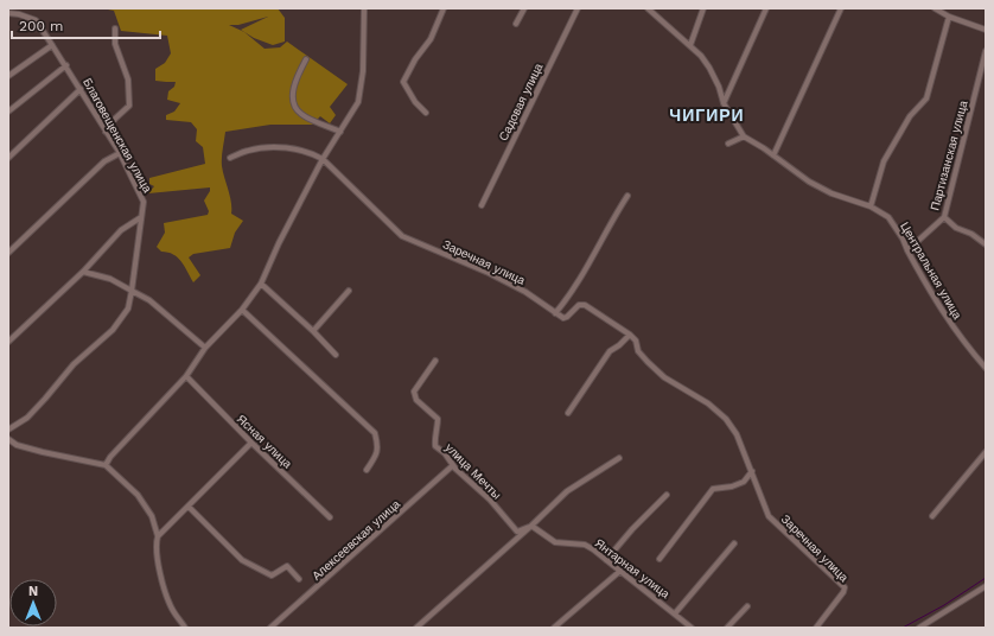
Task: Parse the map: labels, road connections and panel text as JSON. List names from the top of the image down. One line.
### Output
{"streets":{"street":["Садовая улица","Благовещенская улица","Партизанская улица","Заречная улица","Центральная улица","Ясная улица","улица Мечты","Алексеевская улица","Янтарная улица"]},"crossings":[["Партизанская улица","Центральная улица"],["улица Мечты","Алексеевская улица"],["улица Мечты","Янтарная улица"]],"districts":["ЧИГИРИ"],"scale_bar":"200 m","north":"top"}
